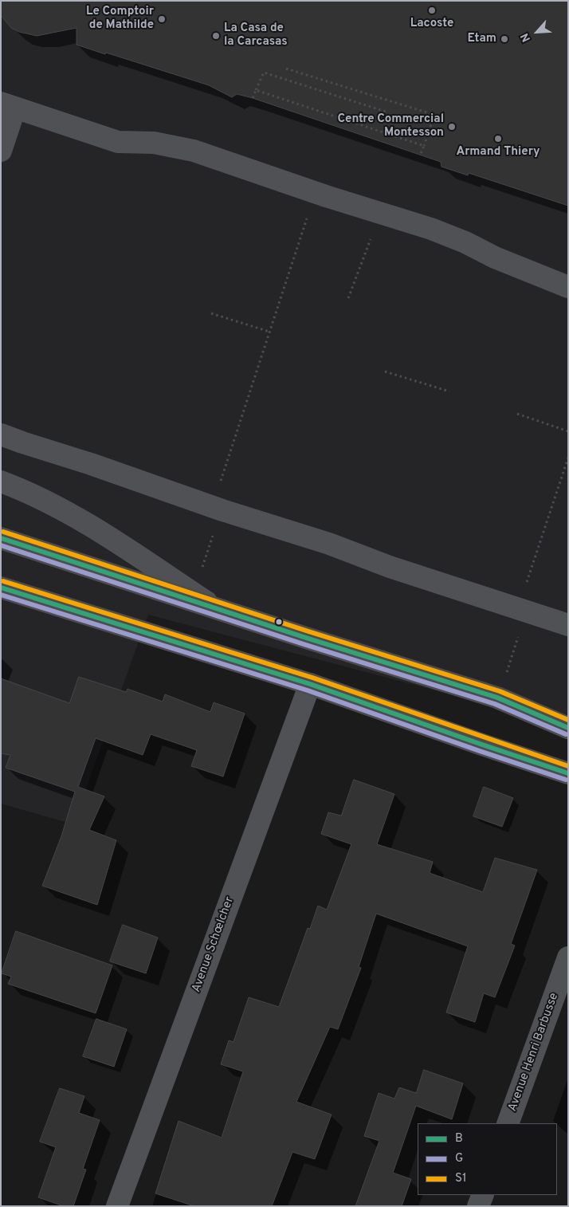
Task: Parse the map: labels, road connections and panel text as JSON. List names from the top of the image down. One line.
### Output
{"streets":{"street":["Avenue Schœlcher","Avenue Henri Barbusse"]},"places":["Lacoste","Le Comptoir de Mathilde","La Casa de la Carcasas","Etam","Centre Commercial Montesson","Armand Thiery"],"lines":["transit line S1","transit line B","transit line G"],"legend":["B","G","S1"],"north":"bottom left"}
